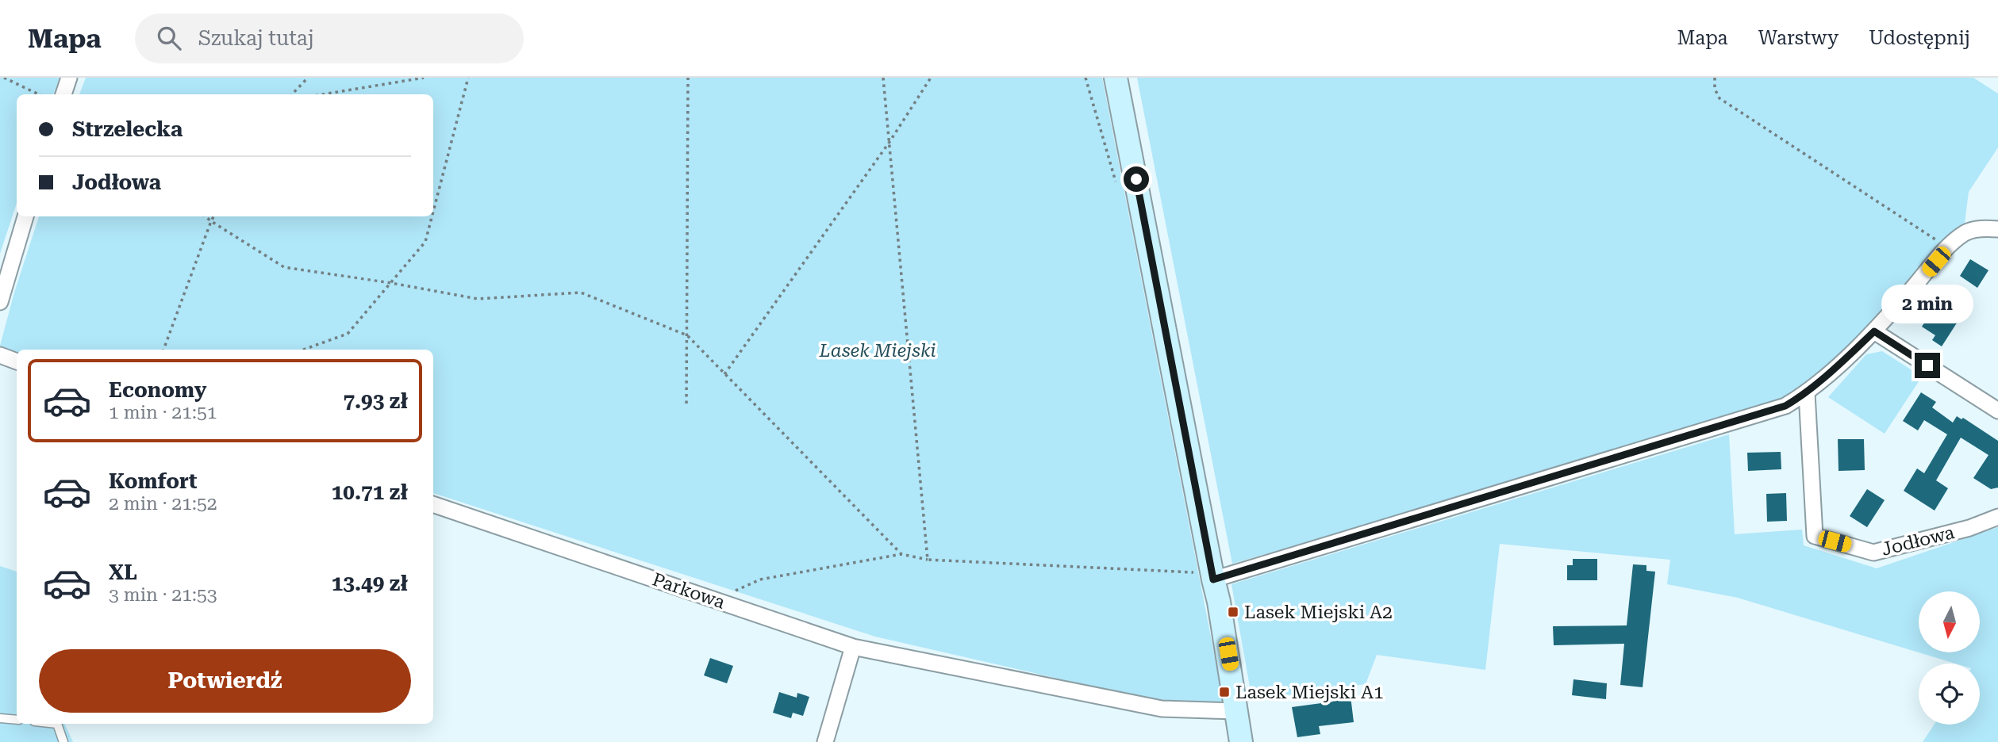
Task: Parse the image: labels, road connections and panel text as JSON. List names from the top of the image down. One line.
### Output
{"streets":{"street":["Jodłowa","Parkowa"]},"parks":["Lasek Miejski"],"places":{"transit":["Lasek Miejski A2","Lasek Miejski A1"]},"north":"bottom","page":{"header":"Mapa","search":"Szukaj tutaj","nav":["Mapa","Warstwy","Udostępnij"],"banner":["Strzelecka","Jodłowa"],"bubble":"2 min","list":[{"name":"Economy","note":"1 min · 21:51","value":"7.93 zł"},{"name":"Komfort","note":"2 min · 21:52","value":"10.71 zł"},{"name":"XL","note":"3 min · 21:53","value":"13.49 zł"}],"buttons":"Potwierdź"}}
